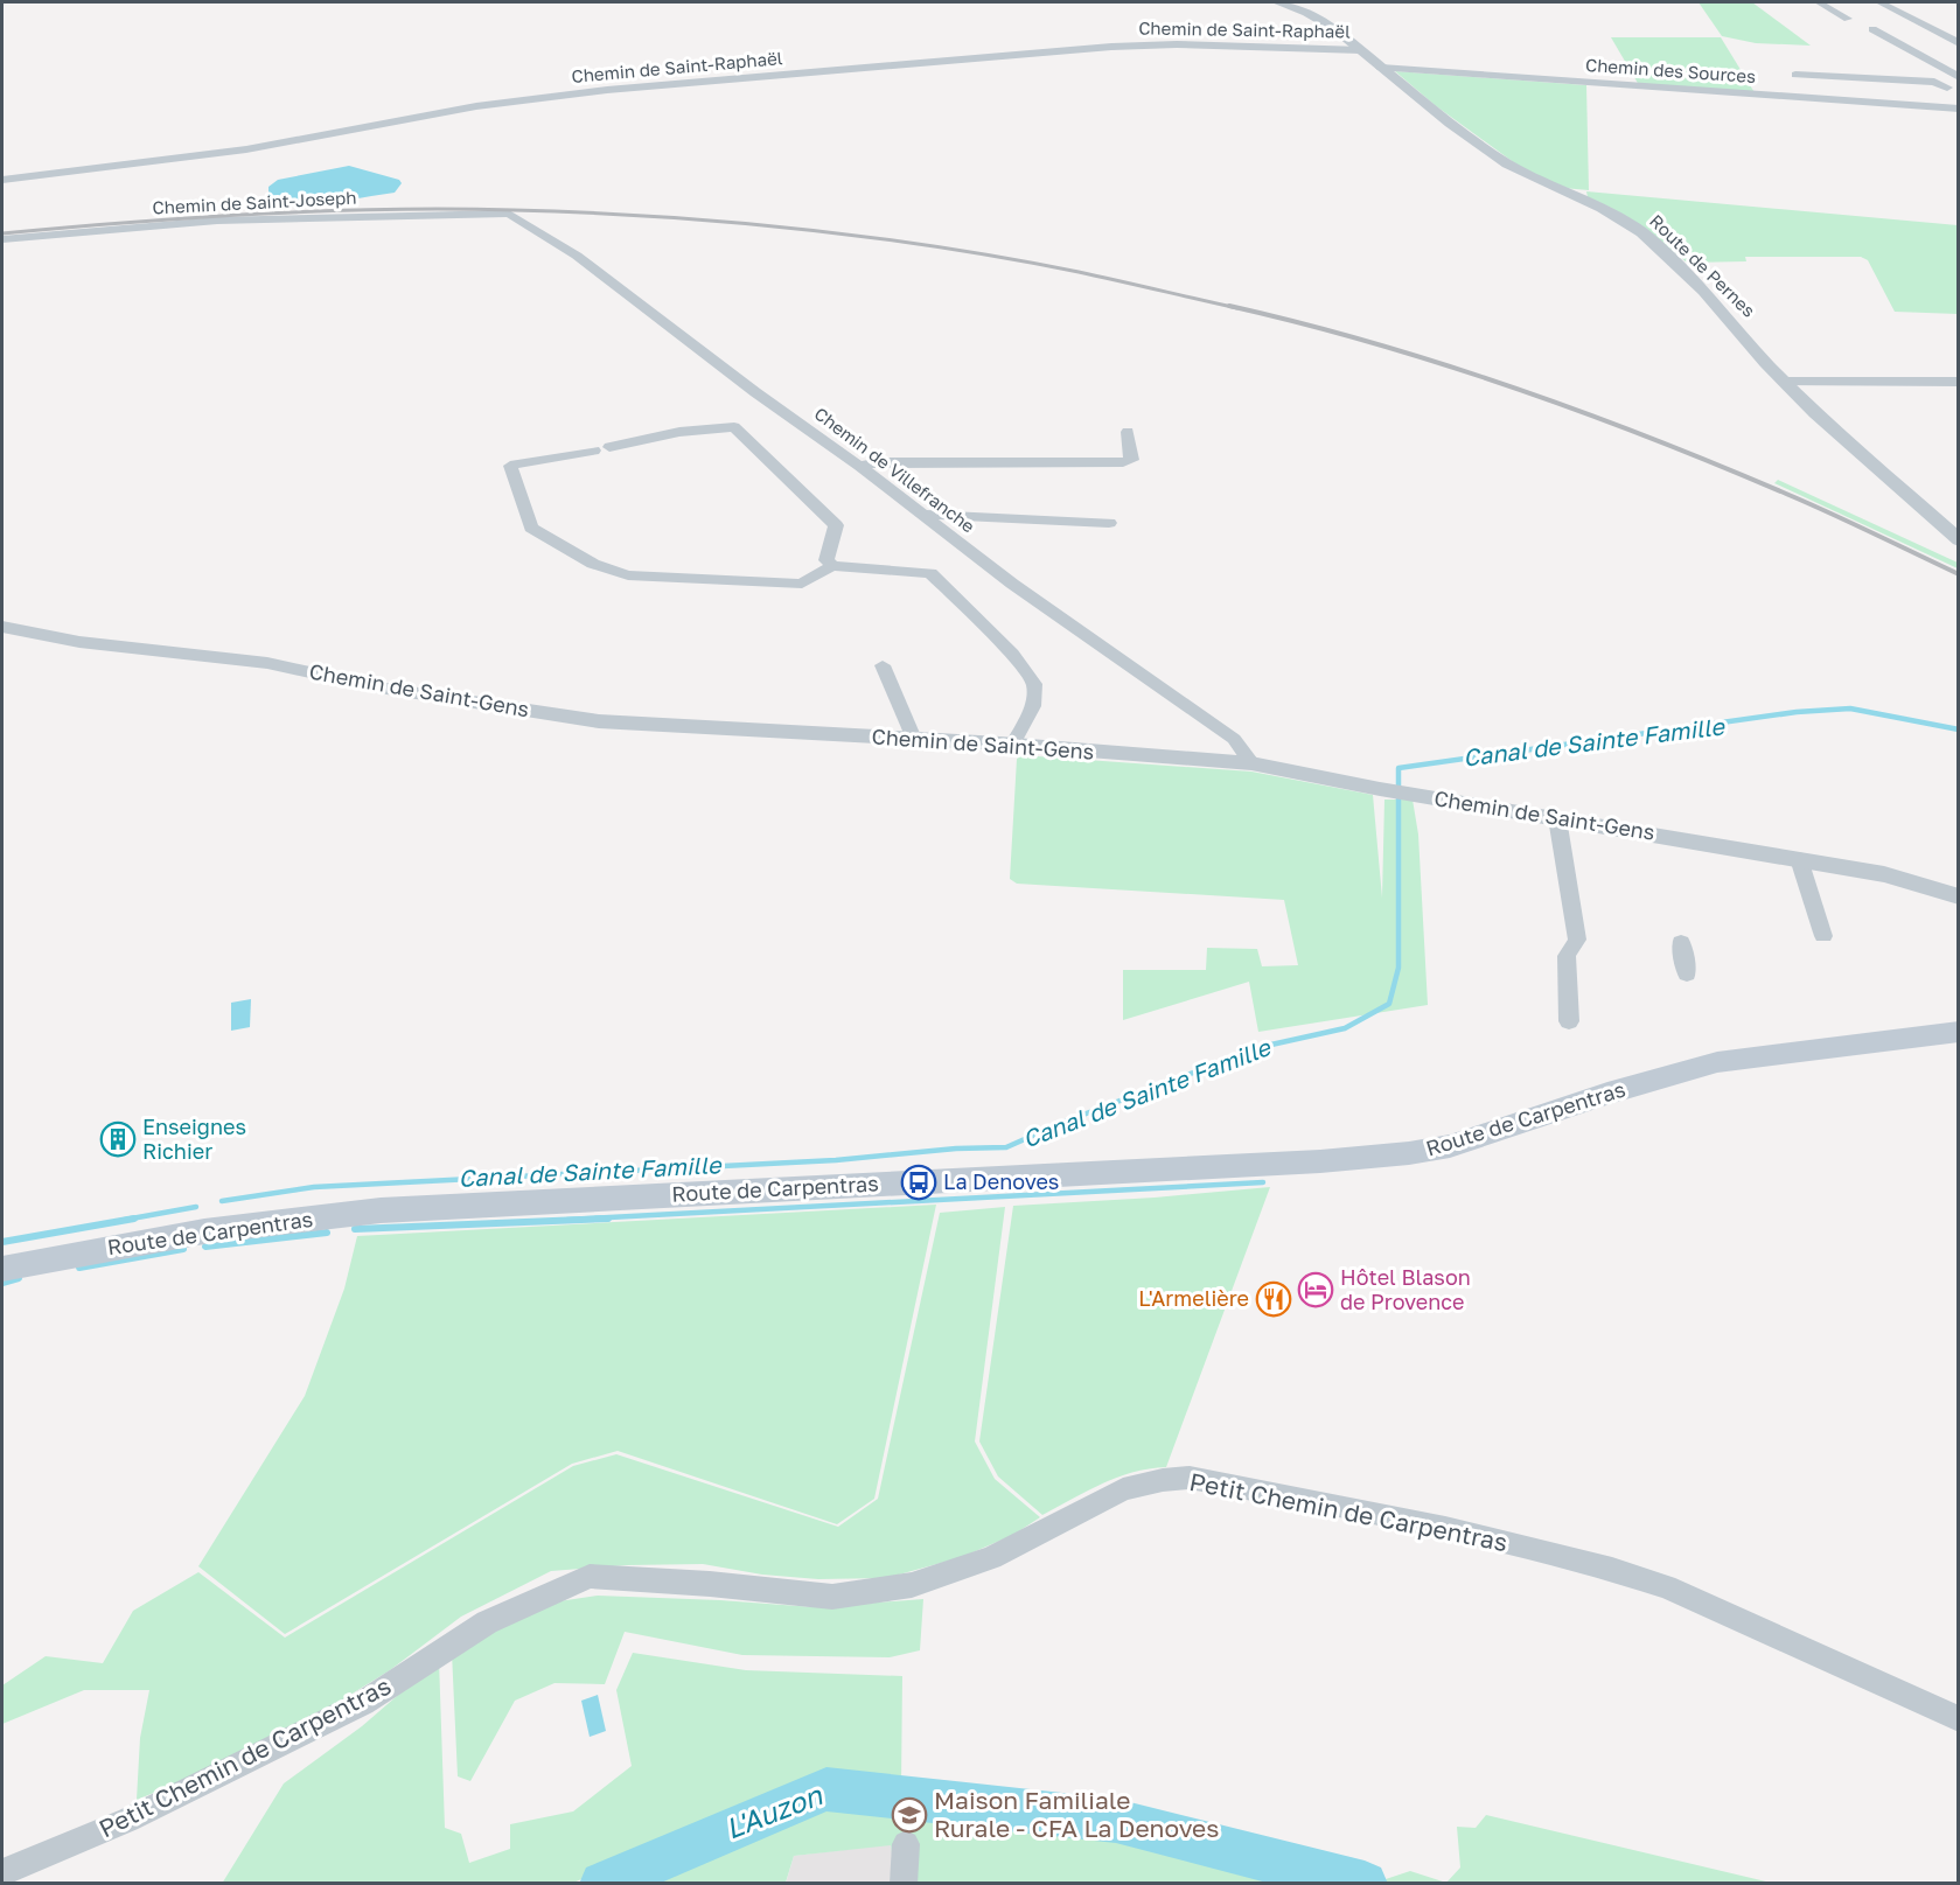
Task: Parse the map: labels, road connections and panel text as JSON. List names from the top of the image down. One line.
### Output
{"streets":{"main road":["Route de Carpentras"],"street":["Chemin de Saint-Raphaël","Chemin des Sources","Chemin de Saint-Joseph","Route de Pernes","Chemin de Villefranche","Chemin de Saint-Gens","Petit Chemin de Carpentras"]},"crossings":[["Chemin de Saint-Raphaël","Route de Pernes"],["Chemin des Sources","Route de Pernes"],["Chemin de Saint-Joseph","Chemin de Villefranche"],["Chemin de Villefranche","Chemin de Saint-Gens"]],"water":["Canal de Sainte Famille","L'Auzon"],"places":{"building":["Enseignes Richier"],"bus stop":["La Denoves"],"hotel":["Hôtel Blason de Provence"],"restaurant":["L'Armelière"],"school or university":["Maison Familiale Rurale - CFA La Denoves"]}}
